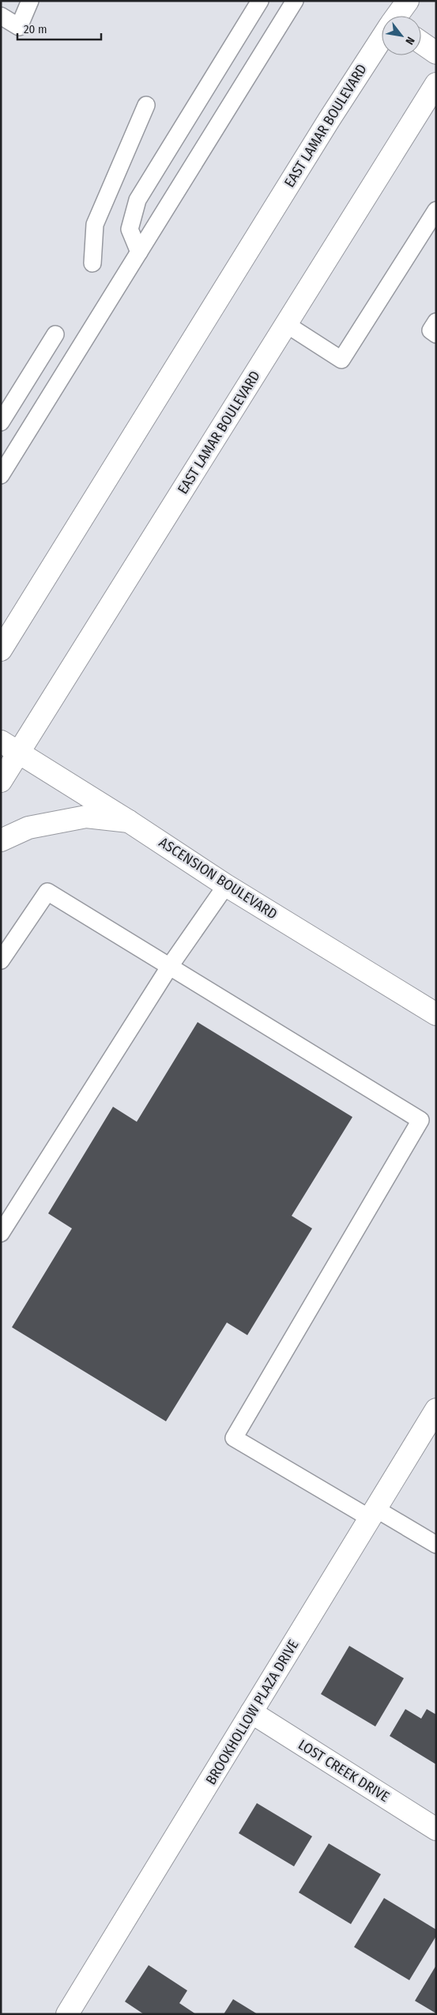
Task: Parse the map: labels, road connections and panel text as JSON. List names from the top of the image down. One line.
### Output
{"streets":{"main road":["EAST LAMAR BOULEVARD","ASCENSION BOULEVARD","BROOKHOLLOW PLAZA DRIVE","LOST CREEK DRIVE"]},"crossings":[["EAST LAMAR BOULEVARD","ASCENSION BOULEVARD"],["BROOKHOLLOW PLAZA DRIVE","LOST CREEK DRIVE"]],"scale_bar":"20 m","north":"bottom right"}
